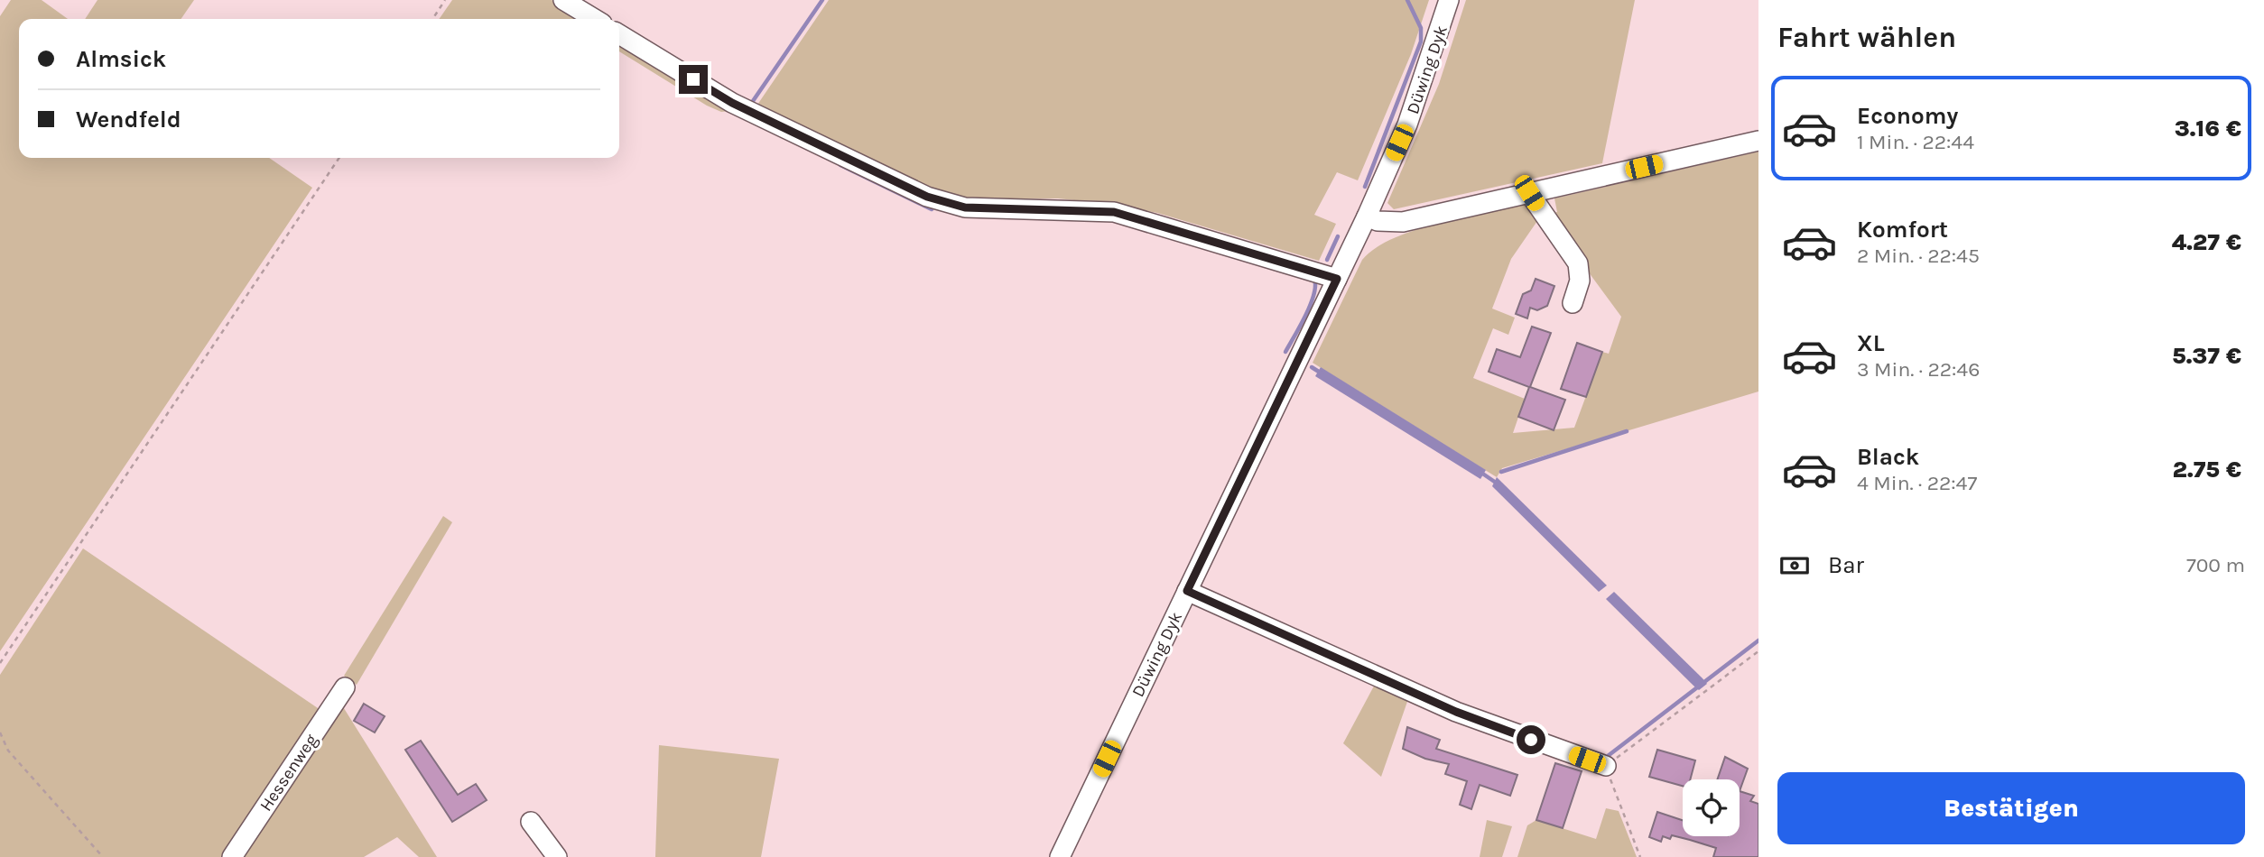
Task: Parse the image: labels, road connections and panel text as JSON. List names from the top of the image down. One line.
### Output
{"streets":{"street":["Düwing Dyk","Hessenweg"]},"page":{"heading":"Fahrt wählen","banner":["Almsick","Wendfeld"],"list":[{"name":"Economy","note":"1 Min. · 22:44","value":"3.16 €"},{"name":"Komfort","note":"2 Min. · 22:45","value":"4.27 €"},{"name":"XL","note":"3 Min. · 22:46","value":"5.37 €"},{"name":"Black","note":"4 Min. · 22:47","value":"2.75 €"}],"pay":["Bar","700 m"],"buttons":"Bestätigen"}}
